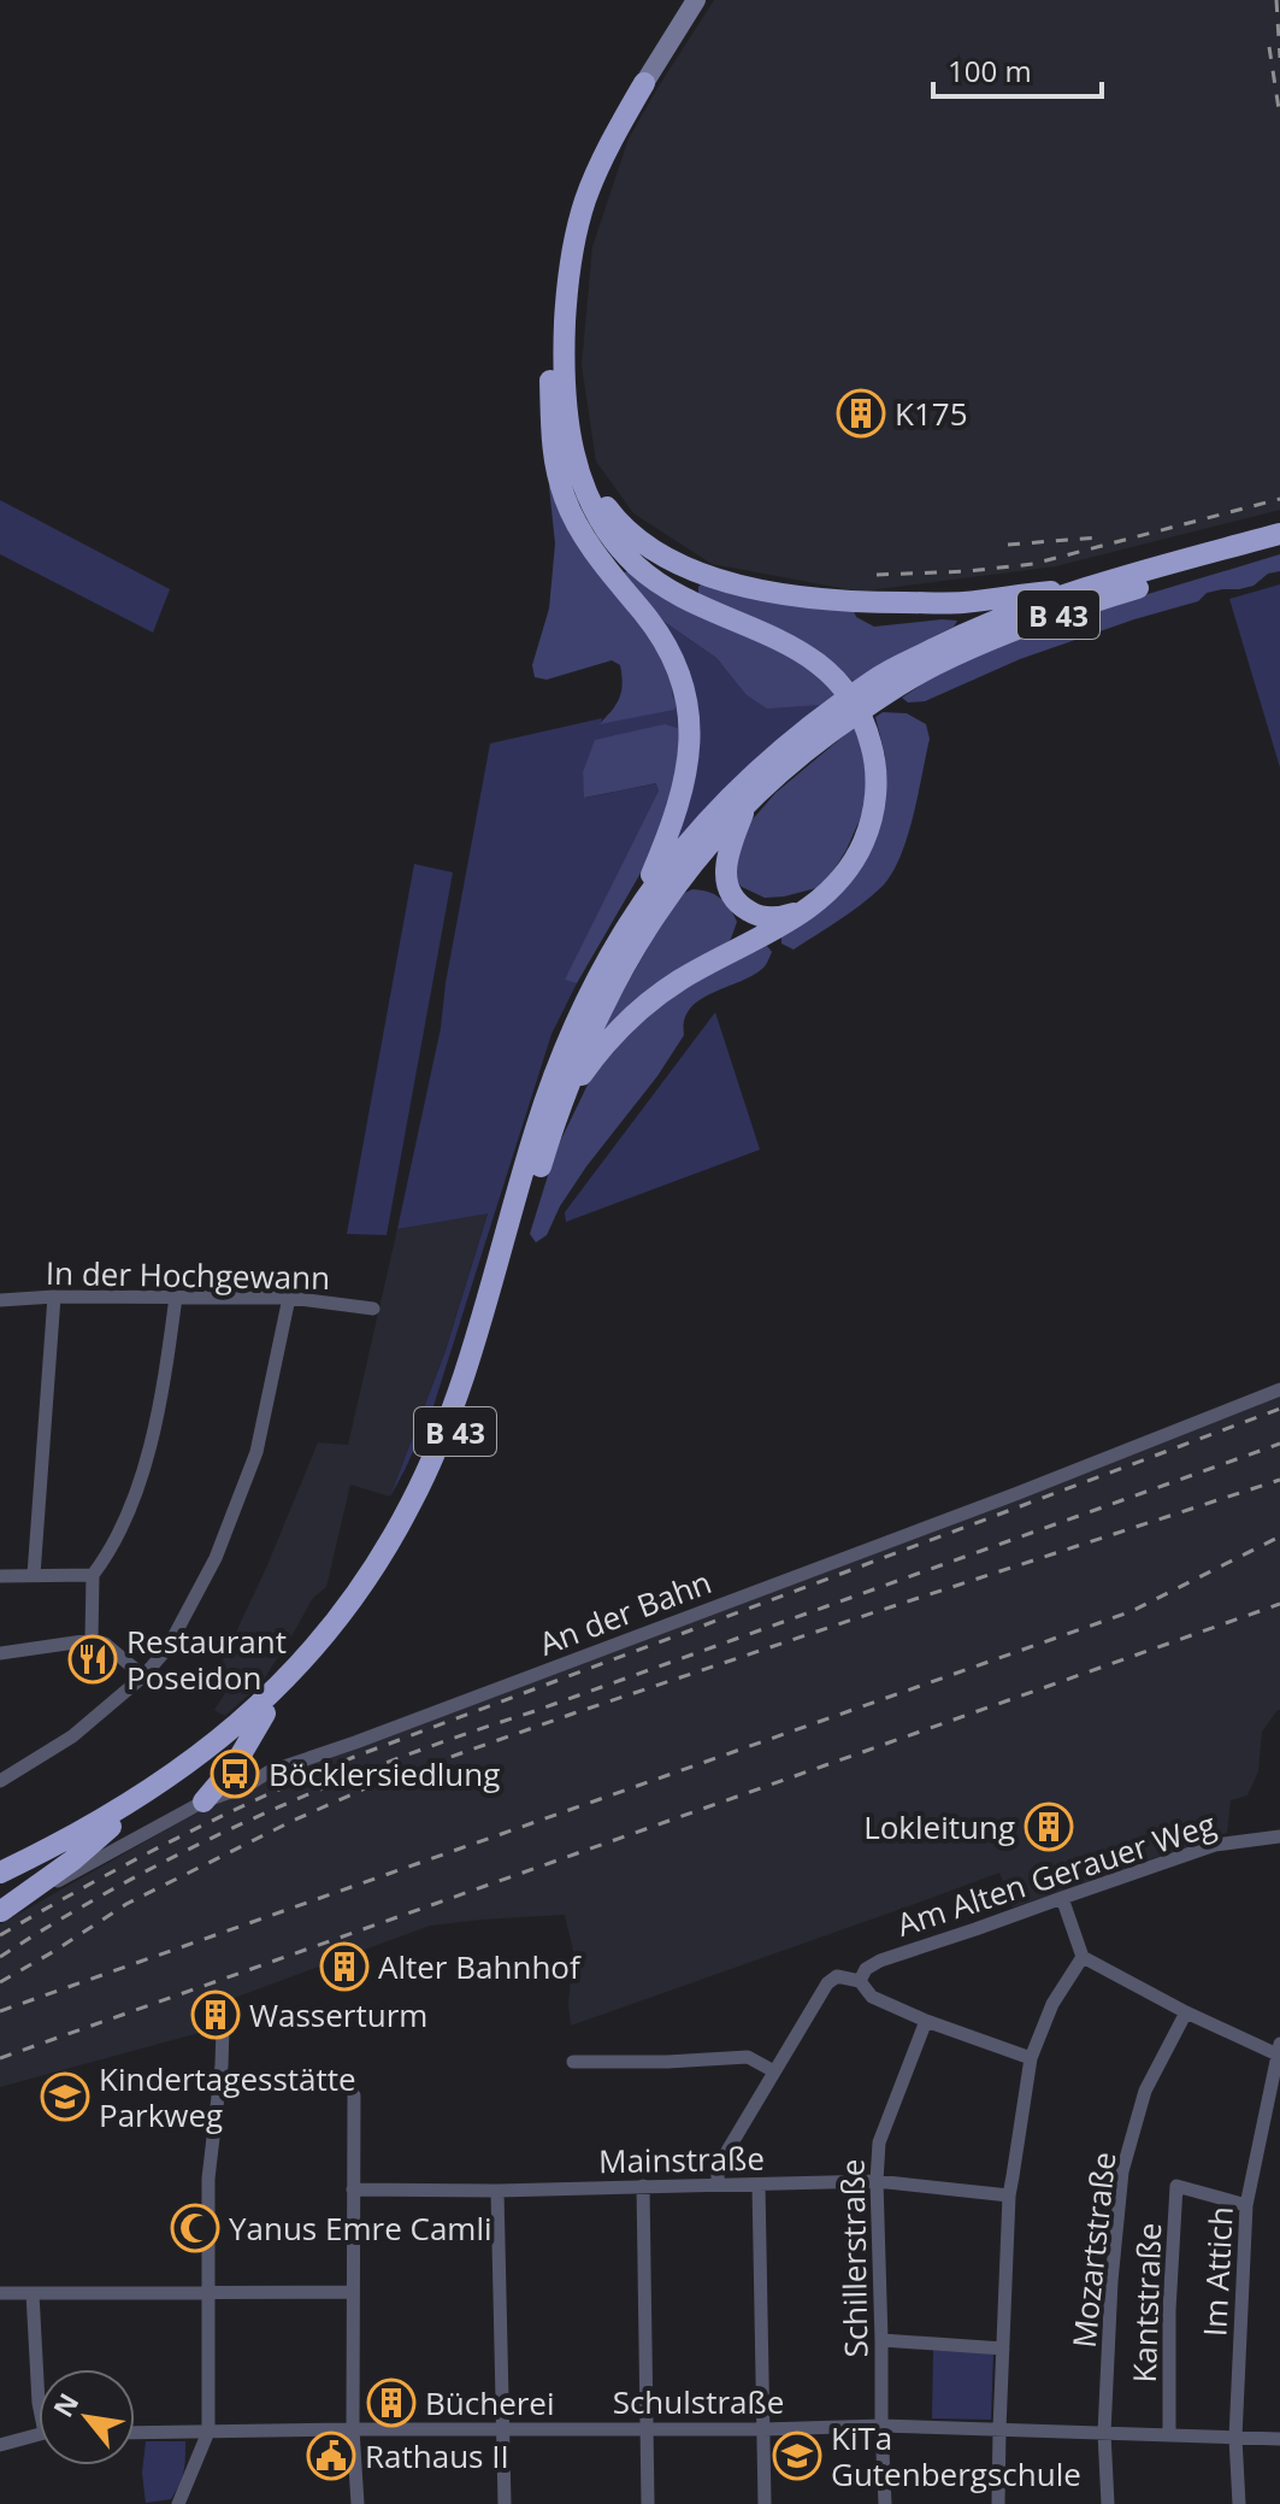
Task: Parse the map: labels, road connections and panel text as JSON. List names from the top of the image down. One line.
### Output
{"streets":{"highway":["B 43"],"street":["In der Hochgewann","An der Bahn","Am Alten Gerauer Weg","Mainstraße","Mozartstraße","Schillerstraße","Im Attich","Kantstraße","Schulstraße"]},"crossings":[["Mainstraße","Schillerstraße"],["Mozartstraße","Schulstraße"],["Schillerstraße","Schulstraße"],["Im Attich","Kantstraße"],["Im Attich","Schulstraße"],["Kantstraße","Schulstraße"]],"places":{"building":["K175","Lokleitung","Alter Bahnhof","Wasserturm","Bücherei"],"restaurant":["Restaurant Poseidon"],"bus stop":["Böcklersiedlung"],"school or university":["Kindertagesstätte Parkweg","KiTa Gutenbergschule"],"mosque":["Yanus Emre Camli"],"public building":["Rathaus II"]},"scale_bar":"100 m","north":"top left"}
